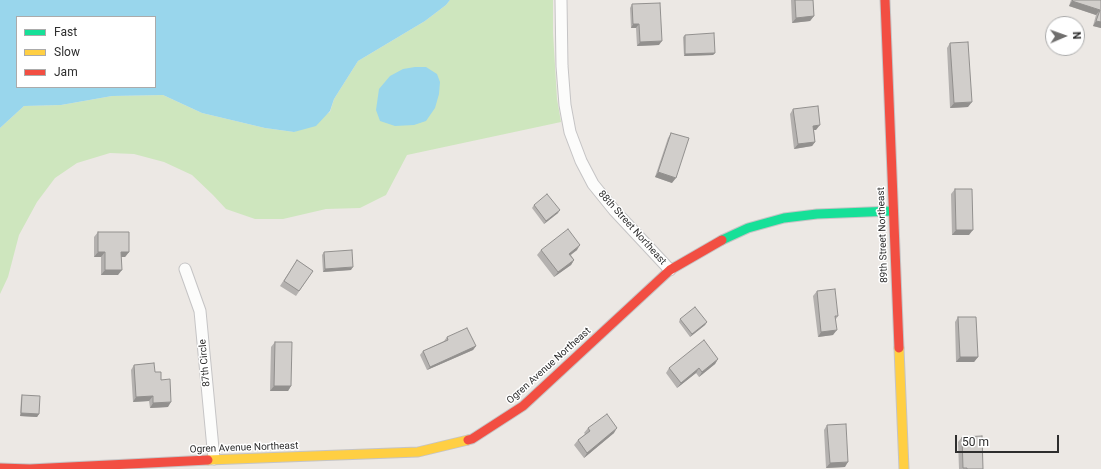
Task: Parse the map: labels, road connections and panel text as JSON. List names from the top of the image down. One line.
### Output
{"streets":{"street":["88th Street Northeast","89th Street Northeast","87th Circle","Ogren Avenue Northeast"]},"crossings":[["88th Street Northeast","Ogren Avenue Northeast"],["89th Street Northeast","Ogren Avenue Northeast"],["87th Circle","Ogren Avenue Northeast"]],"legend":["Fast","Slow","Jam"],"scale_bar":"50 m","north":"right"}
